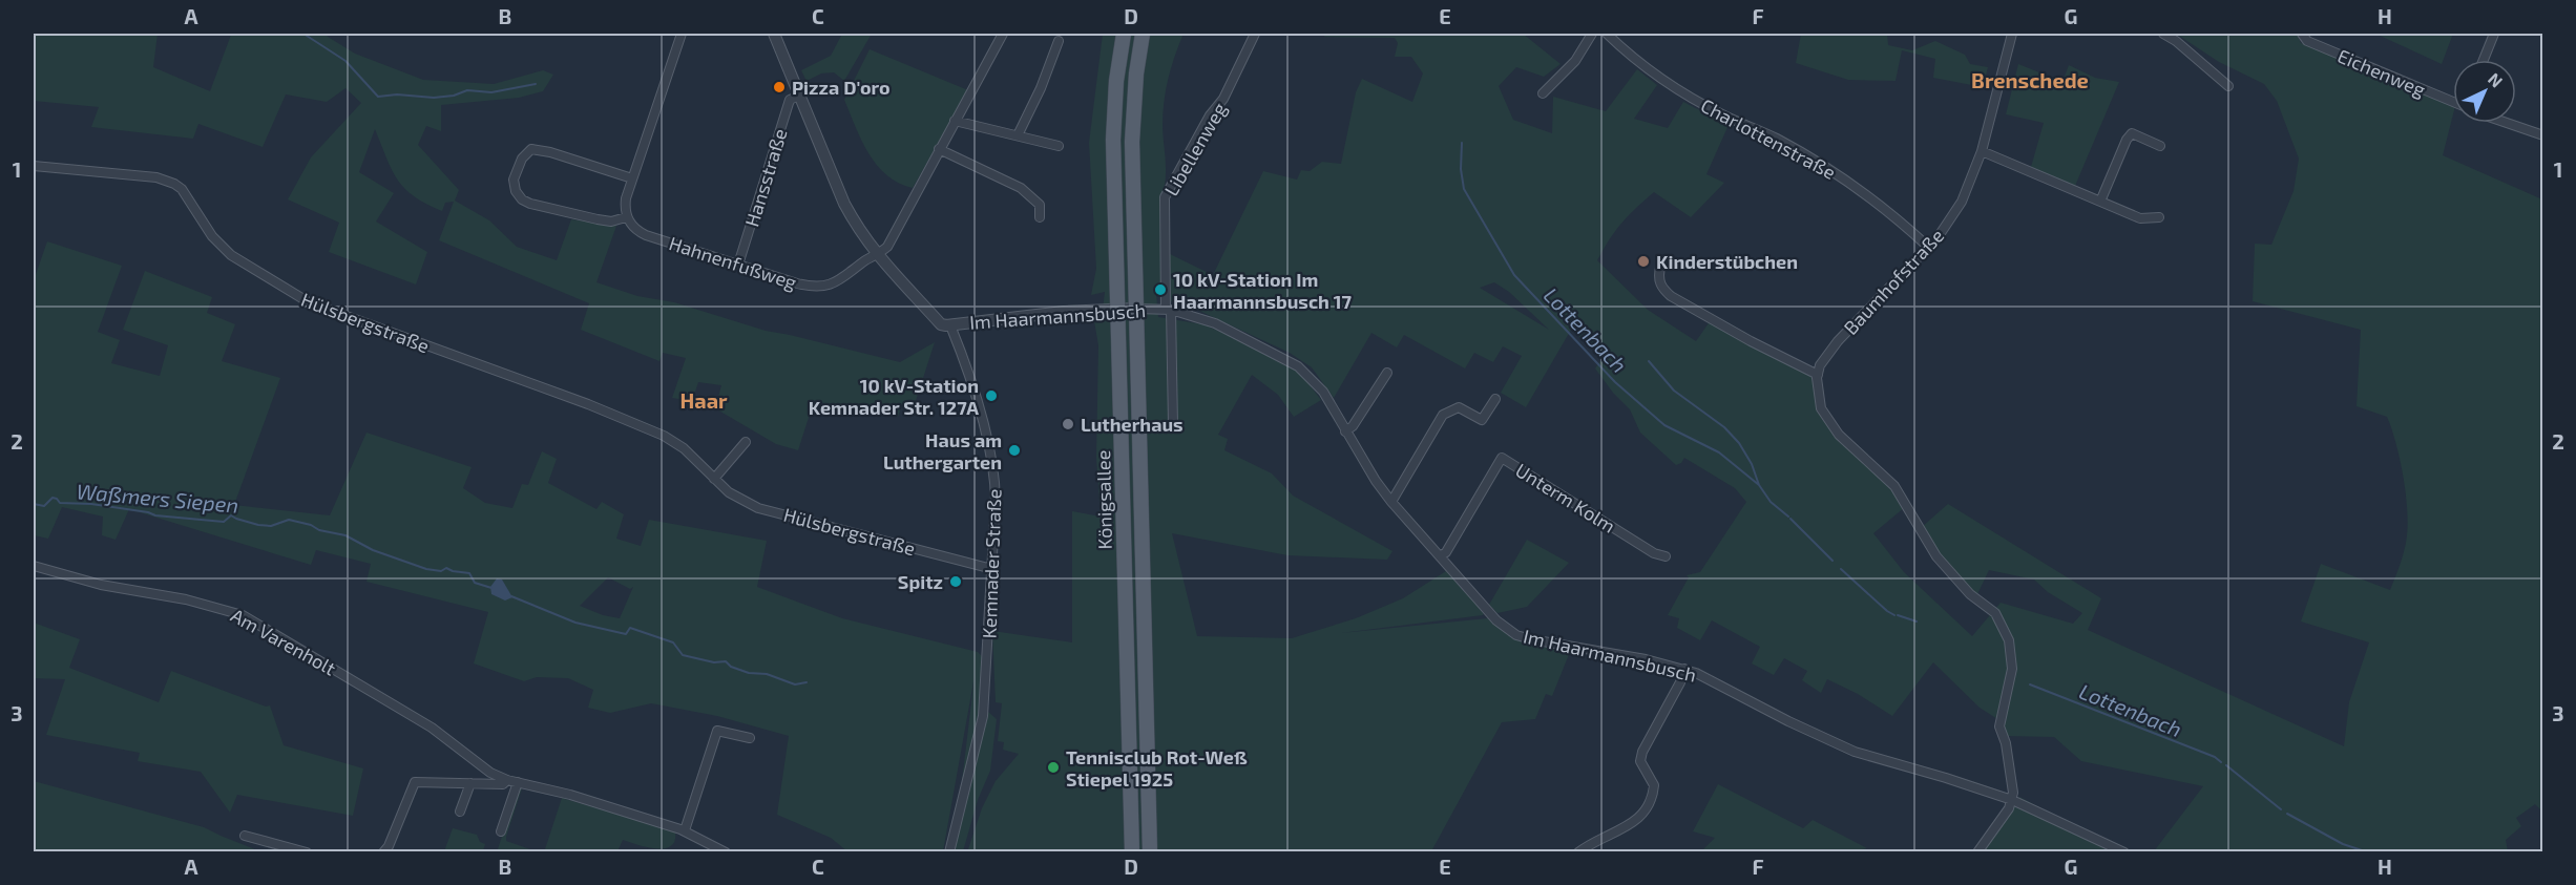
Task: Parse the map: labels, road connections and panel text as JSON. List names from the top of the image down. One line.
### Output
{"streets":{"main road":["Königsallee"],"street":["Eichenweg","Charlottenstraße","Libellenweg","Hansstraße","Hahnenfußweg","Baumhofstraße","Im Haarmannsbusch","Hülsbergstraße","Unterm Kolm","Kemnader Straße","Am Varenholt"]},"crossings":[["Charlottenstraße","Baumhofstraße"],["Libellenweg","Im Haarmannsbusch"],["Hansstraße","Hahnenfußweg"],["Im Haarmannsbusch","Unterm Kolm"],["Im Haarmannsbusch","Königsallee"],["Im Haarmannsbusch","Kemnader Straße"],["Hülsbergstraße","Kemnader Straße"]],"districts":["Brenschede","Haar"],"water":["Lottenbach","Waßmers Siepen"],"places":["Pizza D'oro","Kinderstübchen","10 kV-Station Im Haarmannsbusch 17","10 kV-Station Kemnader Str. 127A","Lutherhaus","Haus am Luthergarten","Spitz","Tennisclub Rot-Weß Stiepel 1925"],"north":"top right","grid":{"columns":["A","B","C","D","E","F","G","H"],"rows":["1","2","3"]}}
